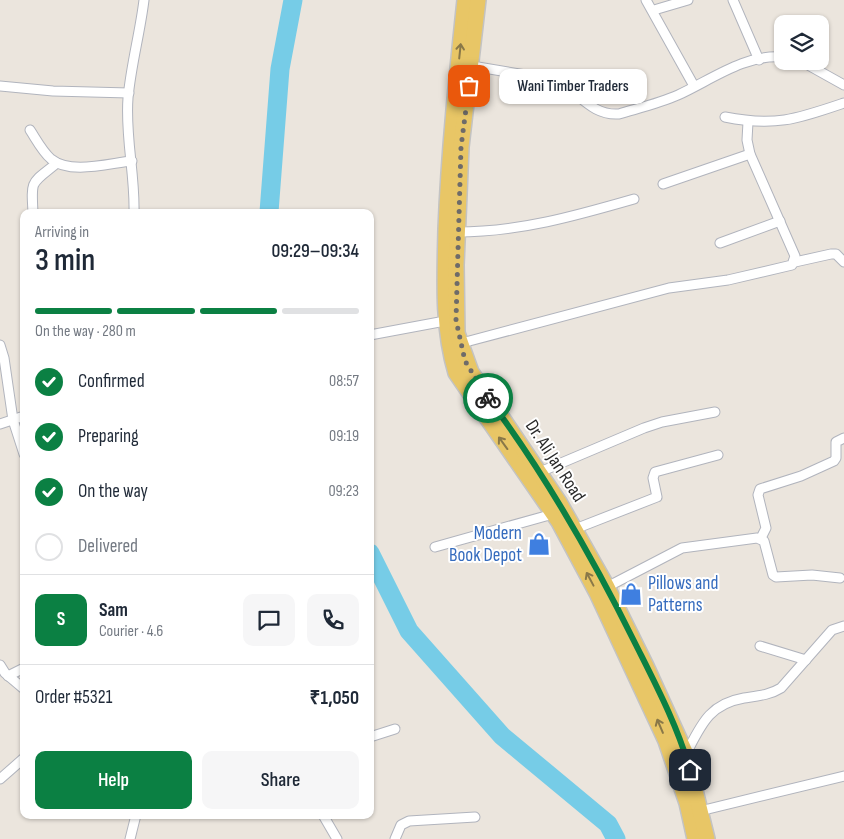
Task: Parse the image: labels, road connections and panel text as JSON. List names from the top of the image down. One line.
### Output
{"streets":{"main road":["Dr. Ali Jan Road"]},"places":{"other":["Wani Timber Traders"],"shop":["Modern Book Depot","Pillows and Patterns"]},"page":{"bubble":"Wani Timber Traders","heading":["3 min","Arriving in","09:29–09:34"],"panel":["Sam","Courier · 4.6","Order #5321","₹1,050"],"bar":"On the way · 280 m","list":[["Confirmed","08:57"],["Preparing","09:19"],["On the way","09:23"],"Delivered"],"round":"S","buttons":["Help","Share"]}}
